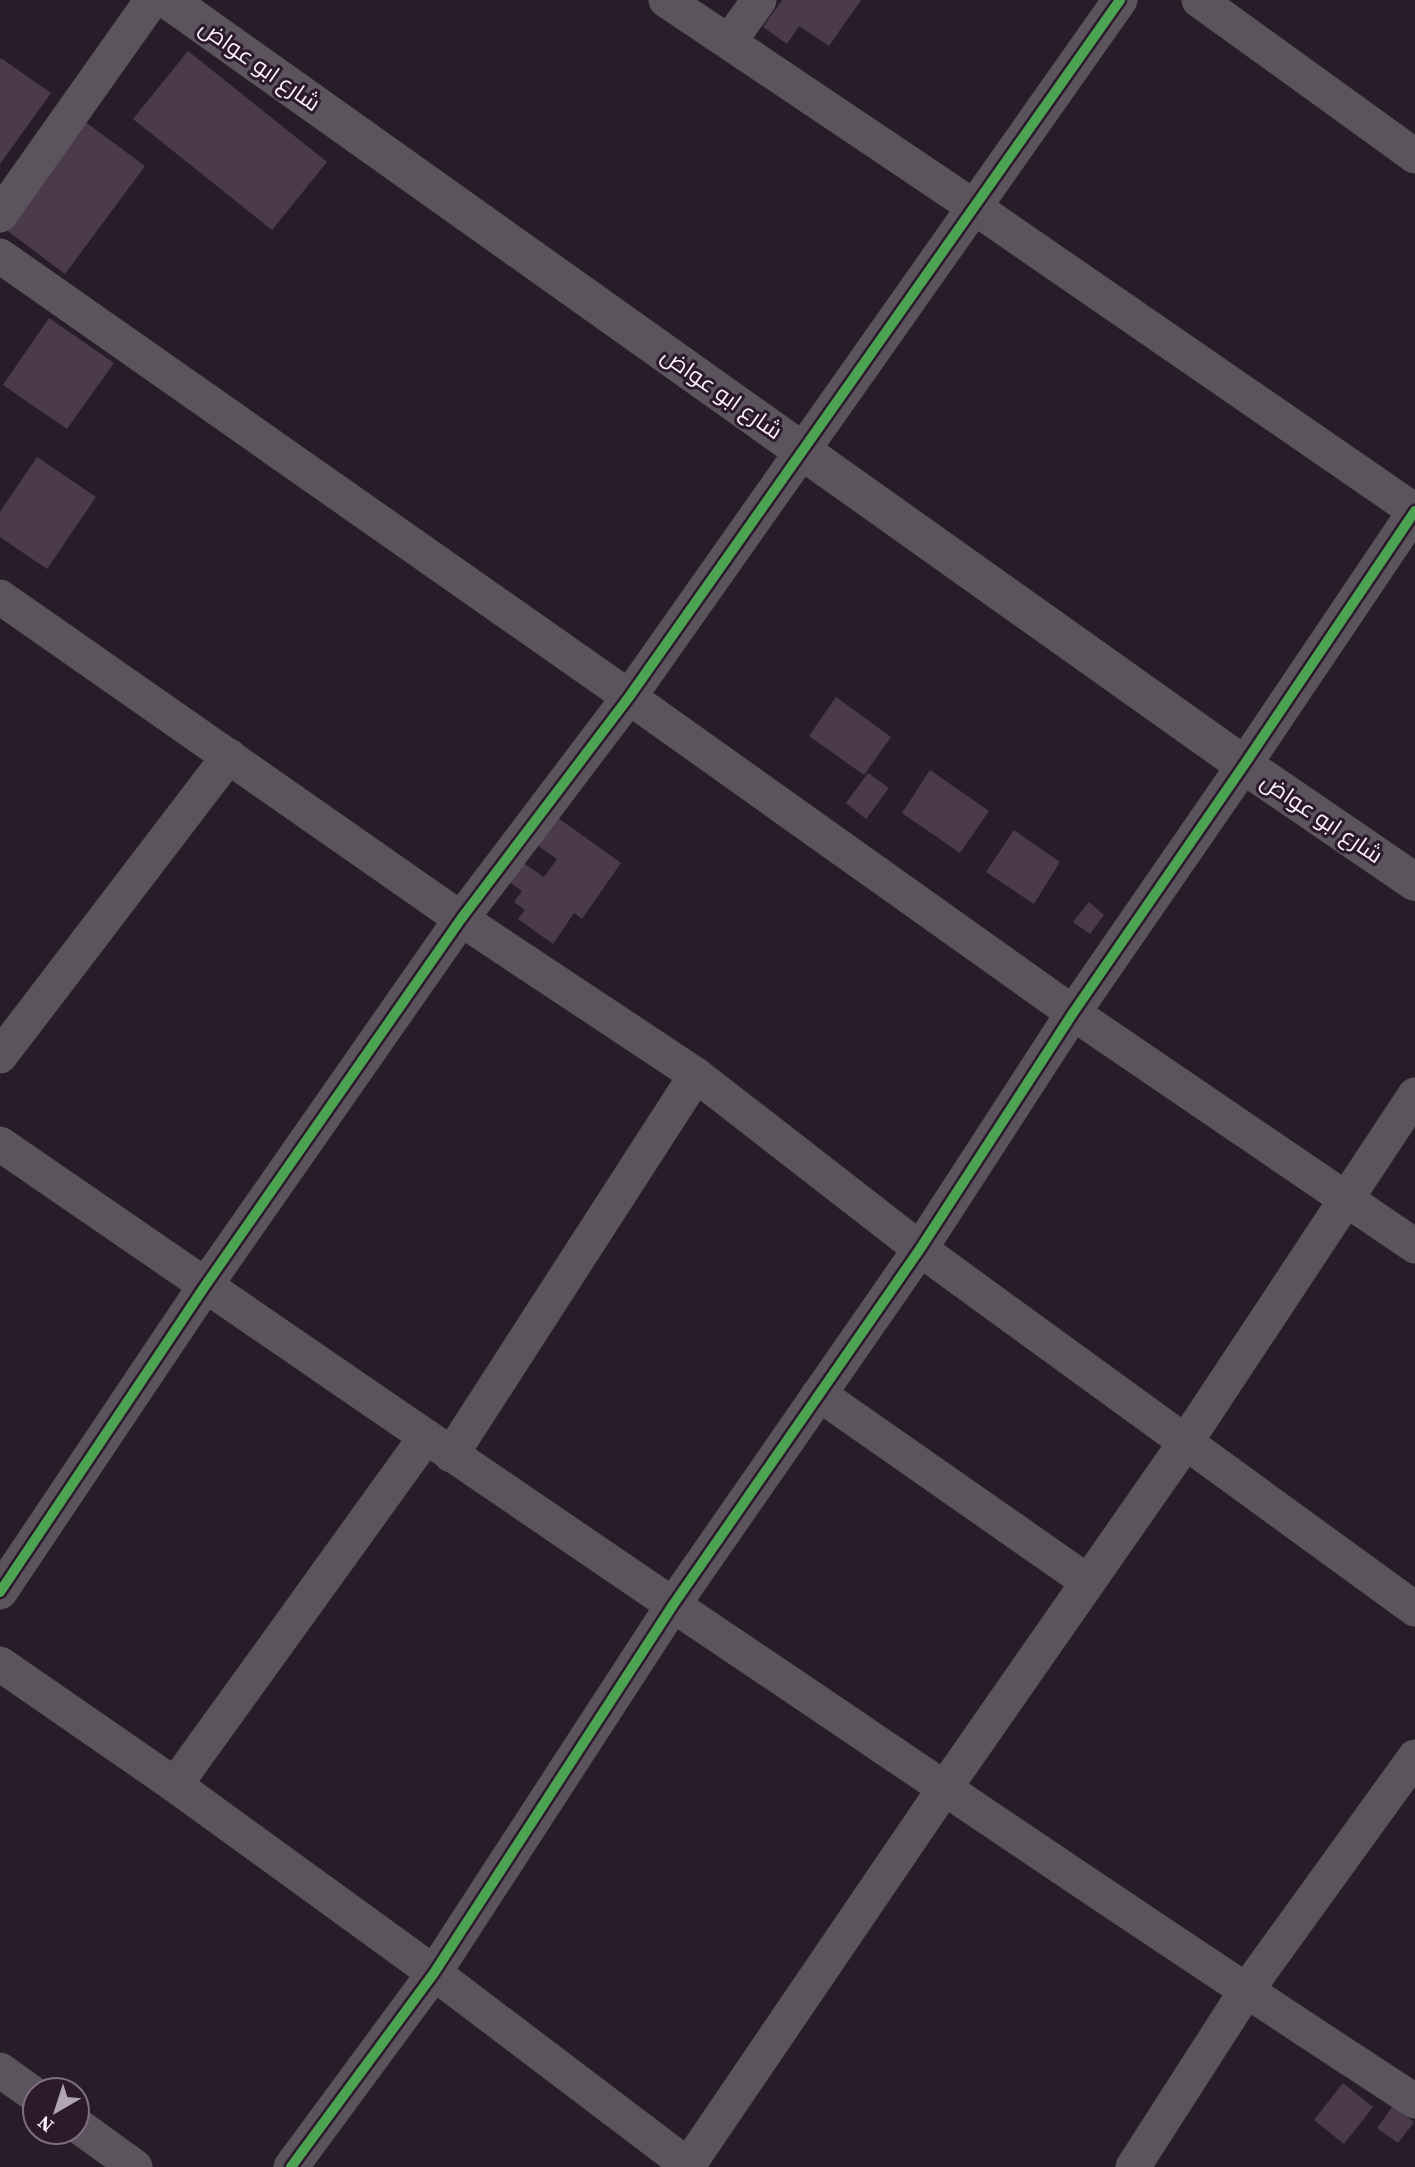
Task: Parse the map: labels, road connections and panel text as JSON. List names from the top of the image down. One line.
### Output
{"streets":{"street":["شارع ابو عواض"]},"north":"bottom left"}
